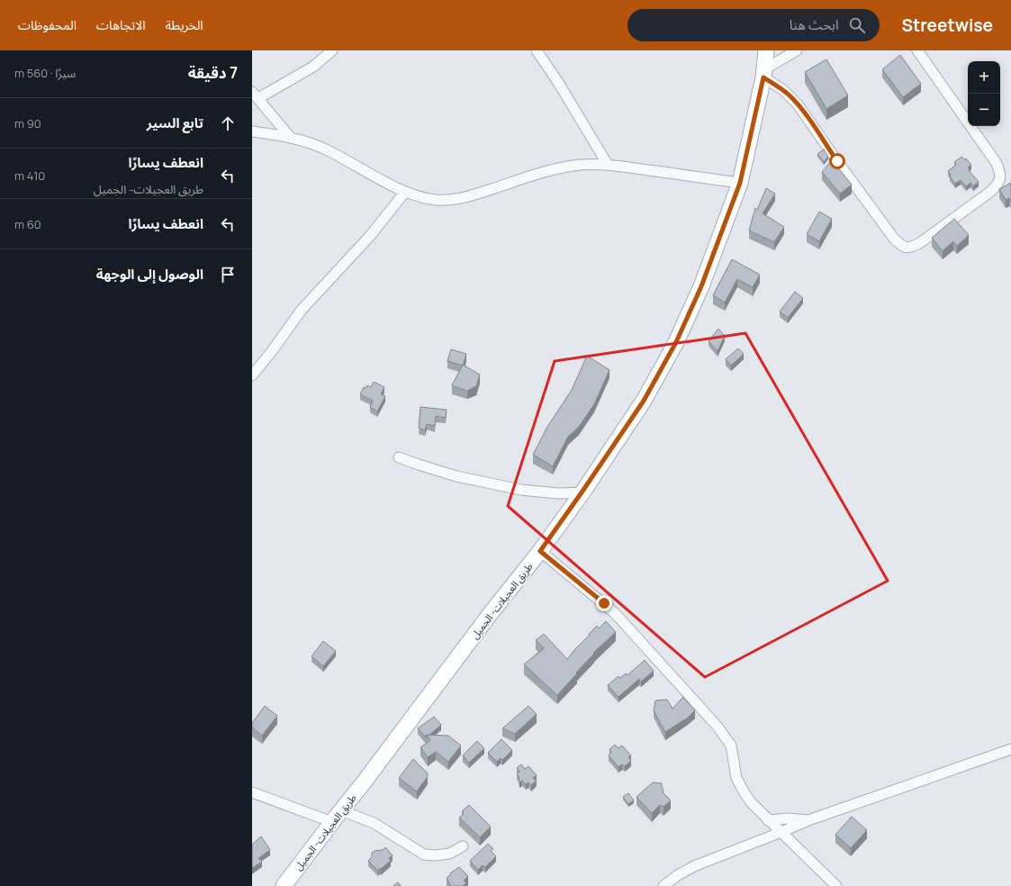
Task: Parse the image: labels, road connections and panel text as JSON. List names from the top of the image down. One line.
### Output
{"streets":{"main road":["طريق العجيلات- الجميل"]},"page":{"header":"Streetwise","search":"ابحث هنا","nav":["الخريطة","الاتجاهات","المحفوظات"],"heading":["7 دقيقة","سيرًا · 560 m"],"map_buttons":["+","−"],"list":[["تابع السير","90 m"],["انعطف يسارًا","طريق العجيلات- الجميل","410 m"],["انعطف يسارًا","60 m"],"الوصول إلى الوجهة"]}}
